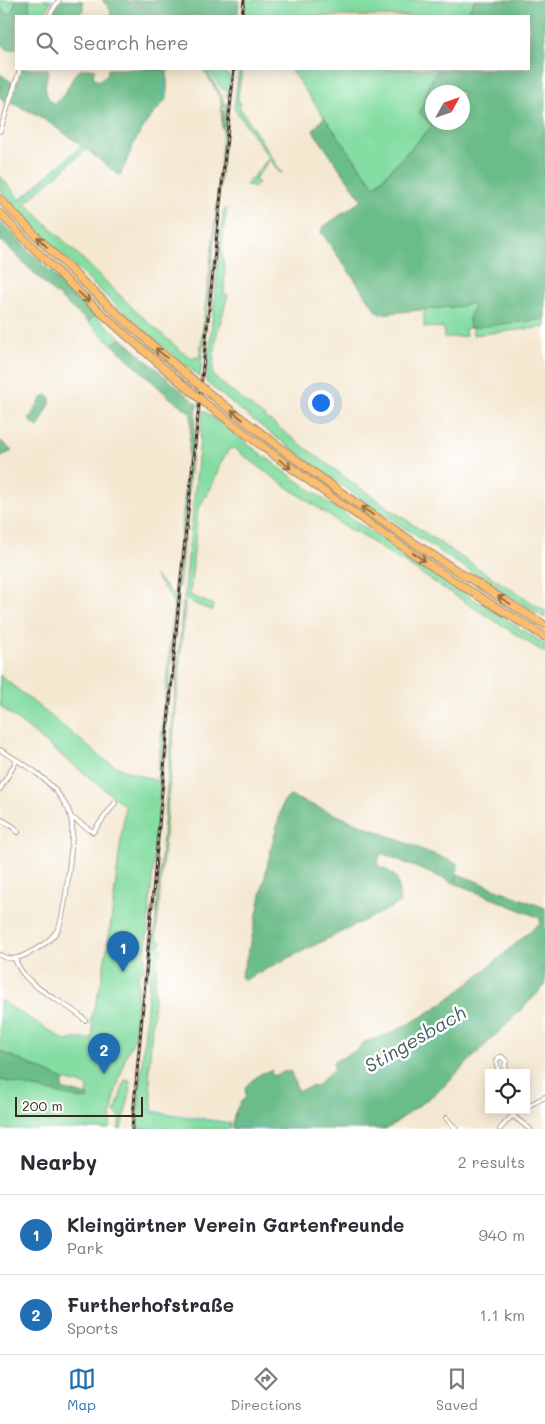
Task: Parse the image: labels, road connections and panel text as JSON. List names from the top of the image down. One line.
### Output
{"water":["Stingesbach"],"scale_bar":"200 m","north":"top right","page":{"search":"Search here","pins":["1","2"],"scale":"200 m","heading":["Nearby","2 results"],"list":[{"mark":"1","name":"Kleingärtner Verein Gartenfreunde","note":"Park","value":"940 m"},{"mark":"2","name":"Furtherhofstraße","note":"Sports","value":"1.1 km"}],"nav":["Map","Directions","Saved"]}}
